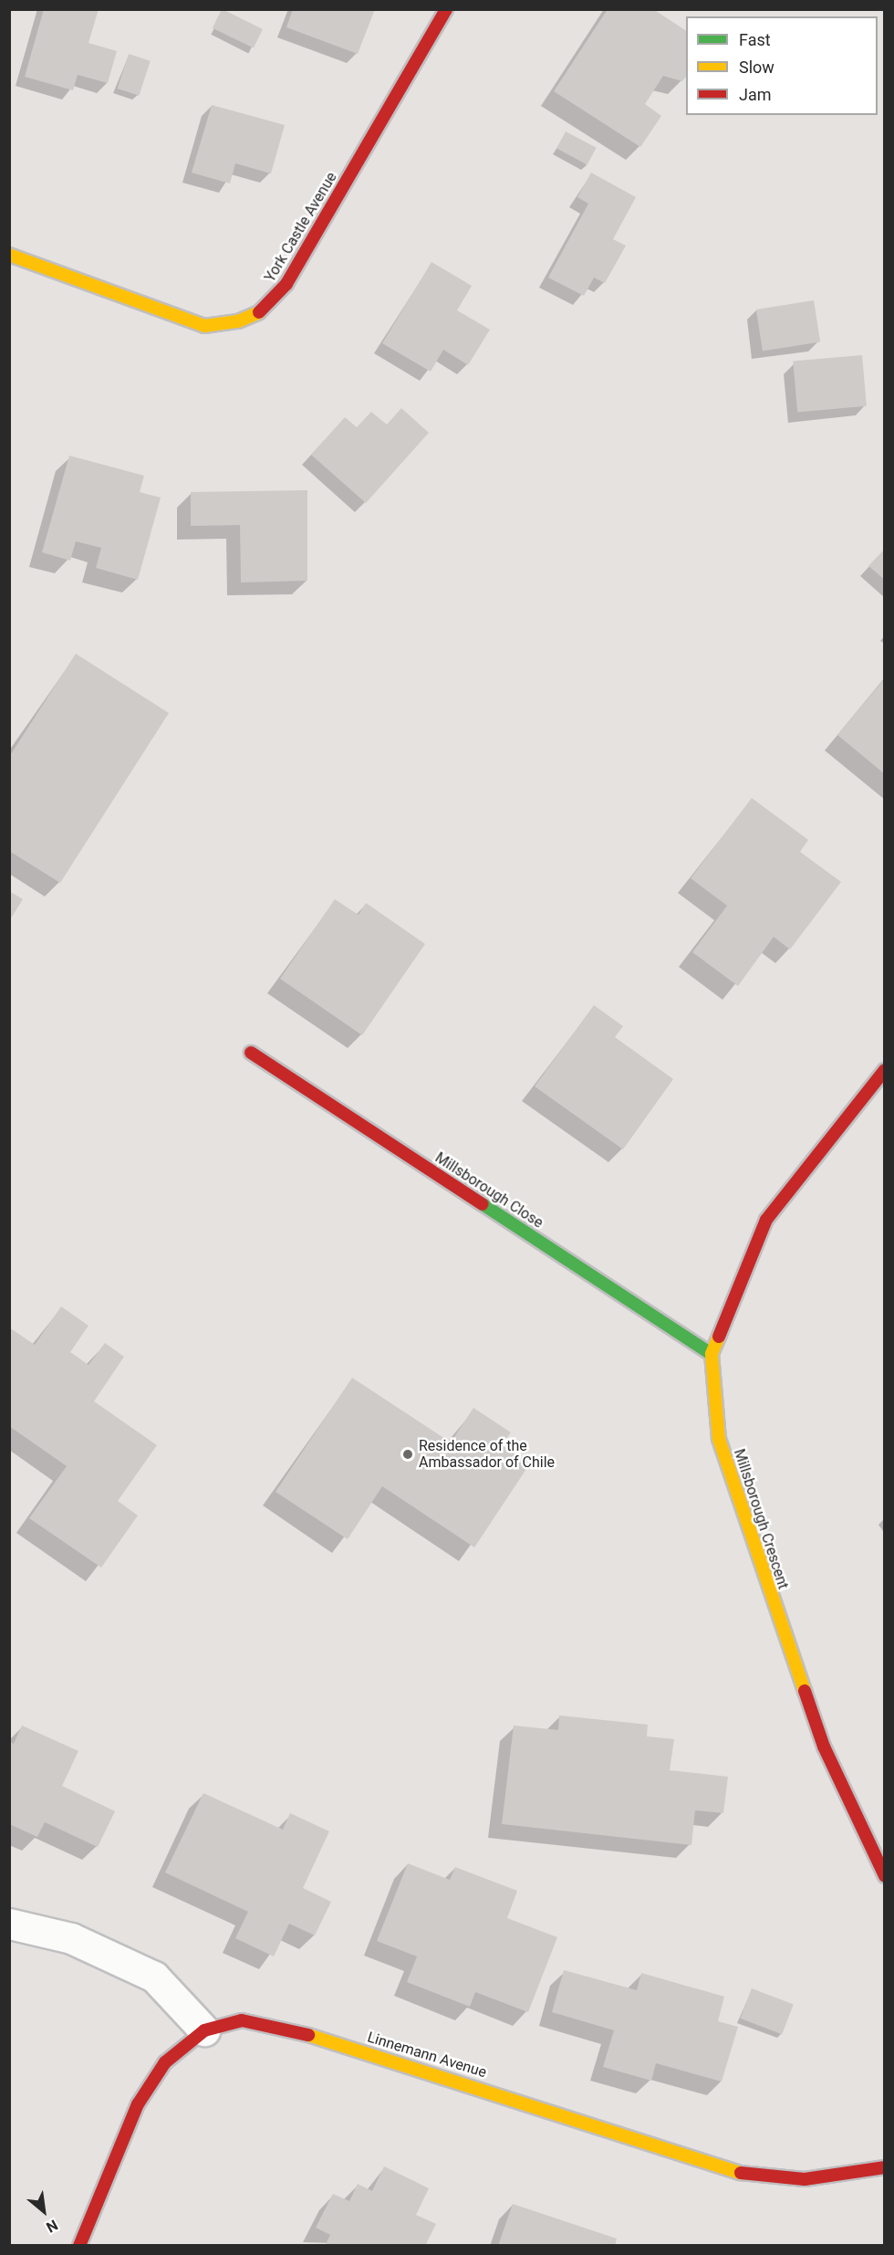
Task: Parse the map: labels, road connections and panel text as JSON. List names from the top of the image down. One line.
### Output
{"streets":{"street":["York Castle Avenue","Millsborough Close","Millsborough Crescent","Linnemann Avenue"]},"crossings":[["Millsborough Close","Millsborough Crescent"]],"places":["Residence of the Ambassador of Chile"],"legend":["Fast","Slow","Jam"],"north":"bottom right"}
